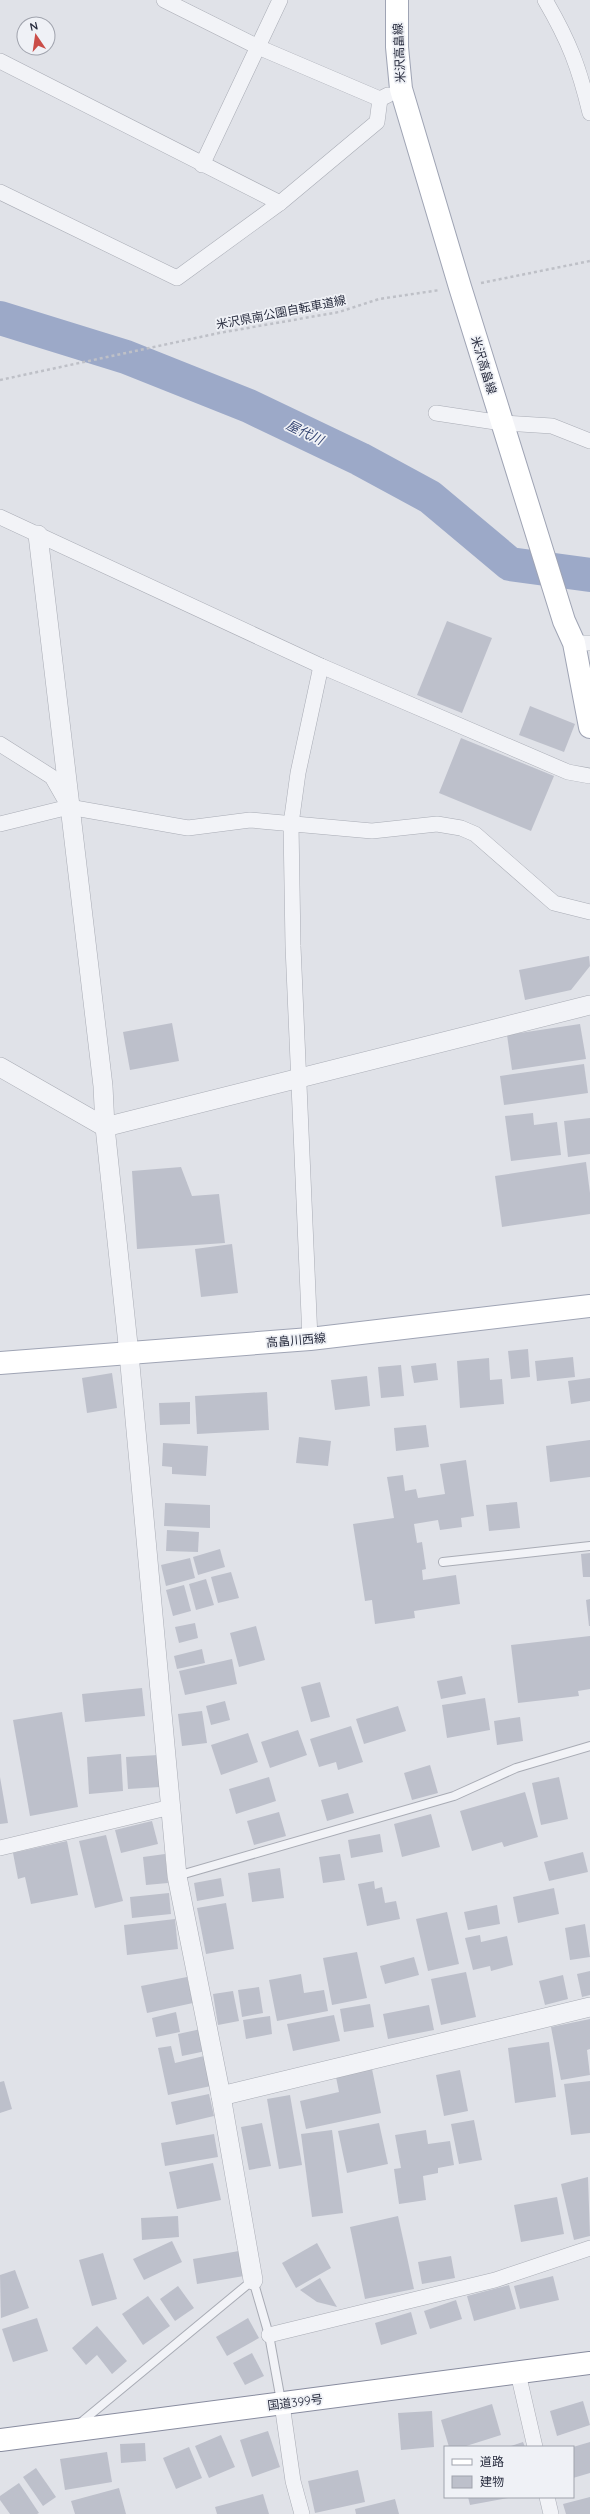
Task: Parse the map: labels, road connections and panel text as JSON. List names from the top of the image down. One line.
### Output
{"streets":{"main road":["米沢高畠線","高畠川西線","国道399号"],"path":["米沢県南公園自転車道線"]},"crossings":[["米沢高畠線","米沢県南公園自転車道線"]],"water":["屋代川"],"legend":["道路","建物"],"north":"top"}
